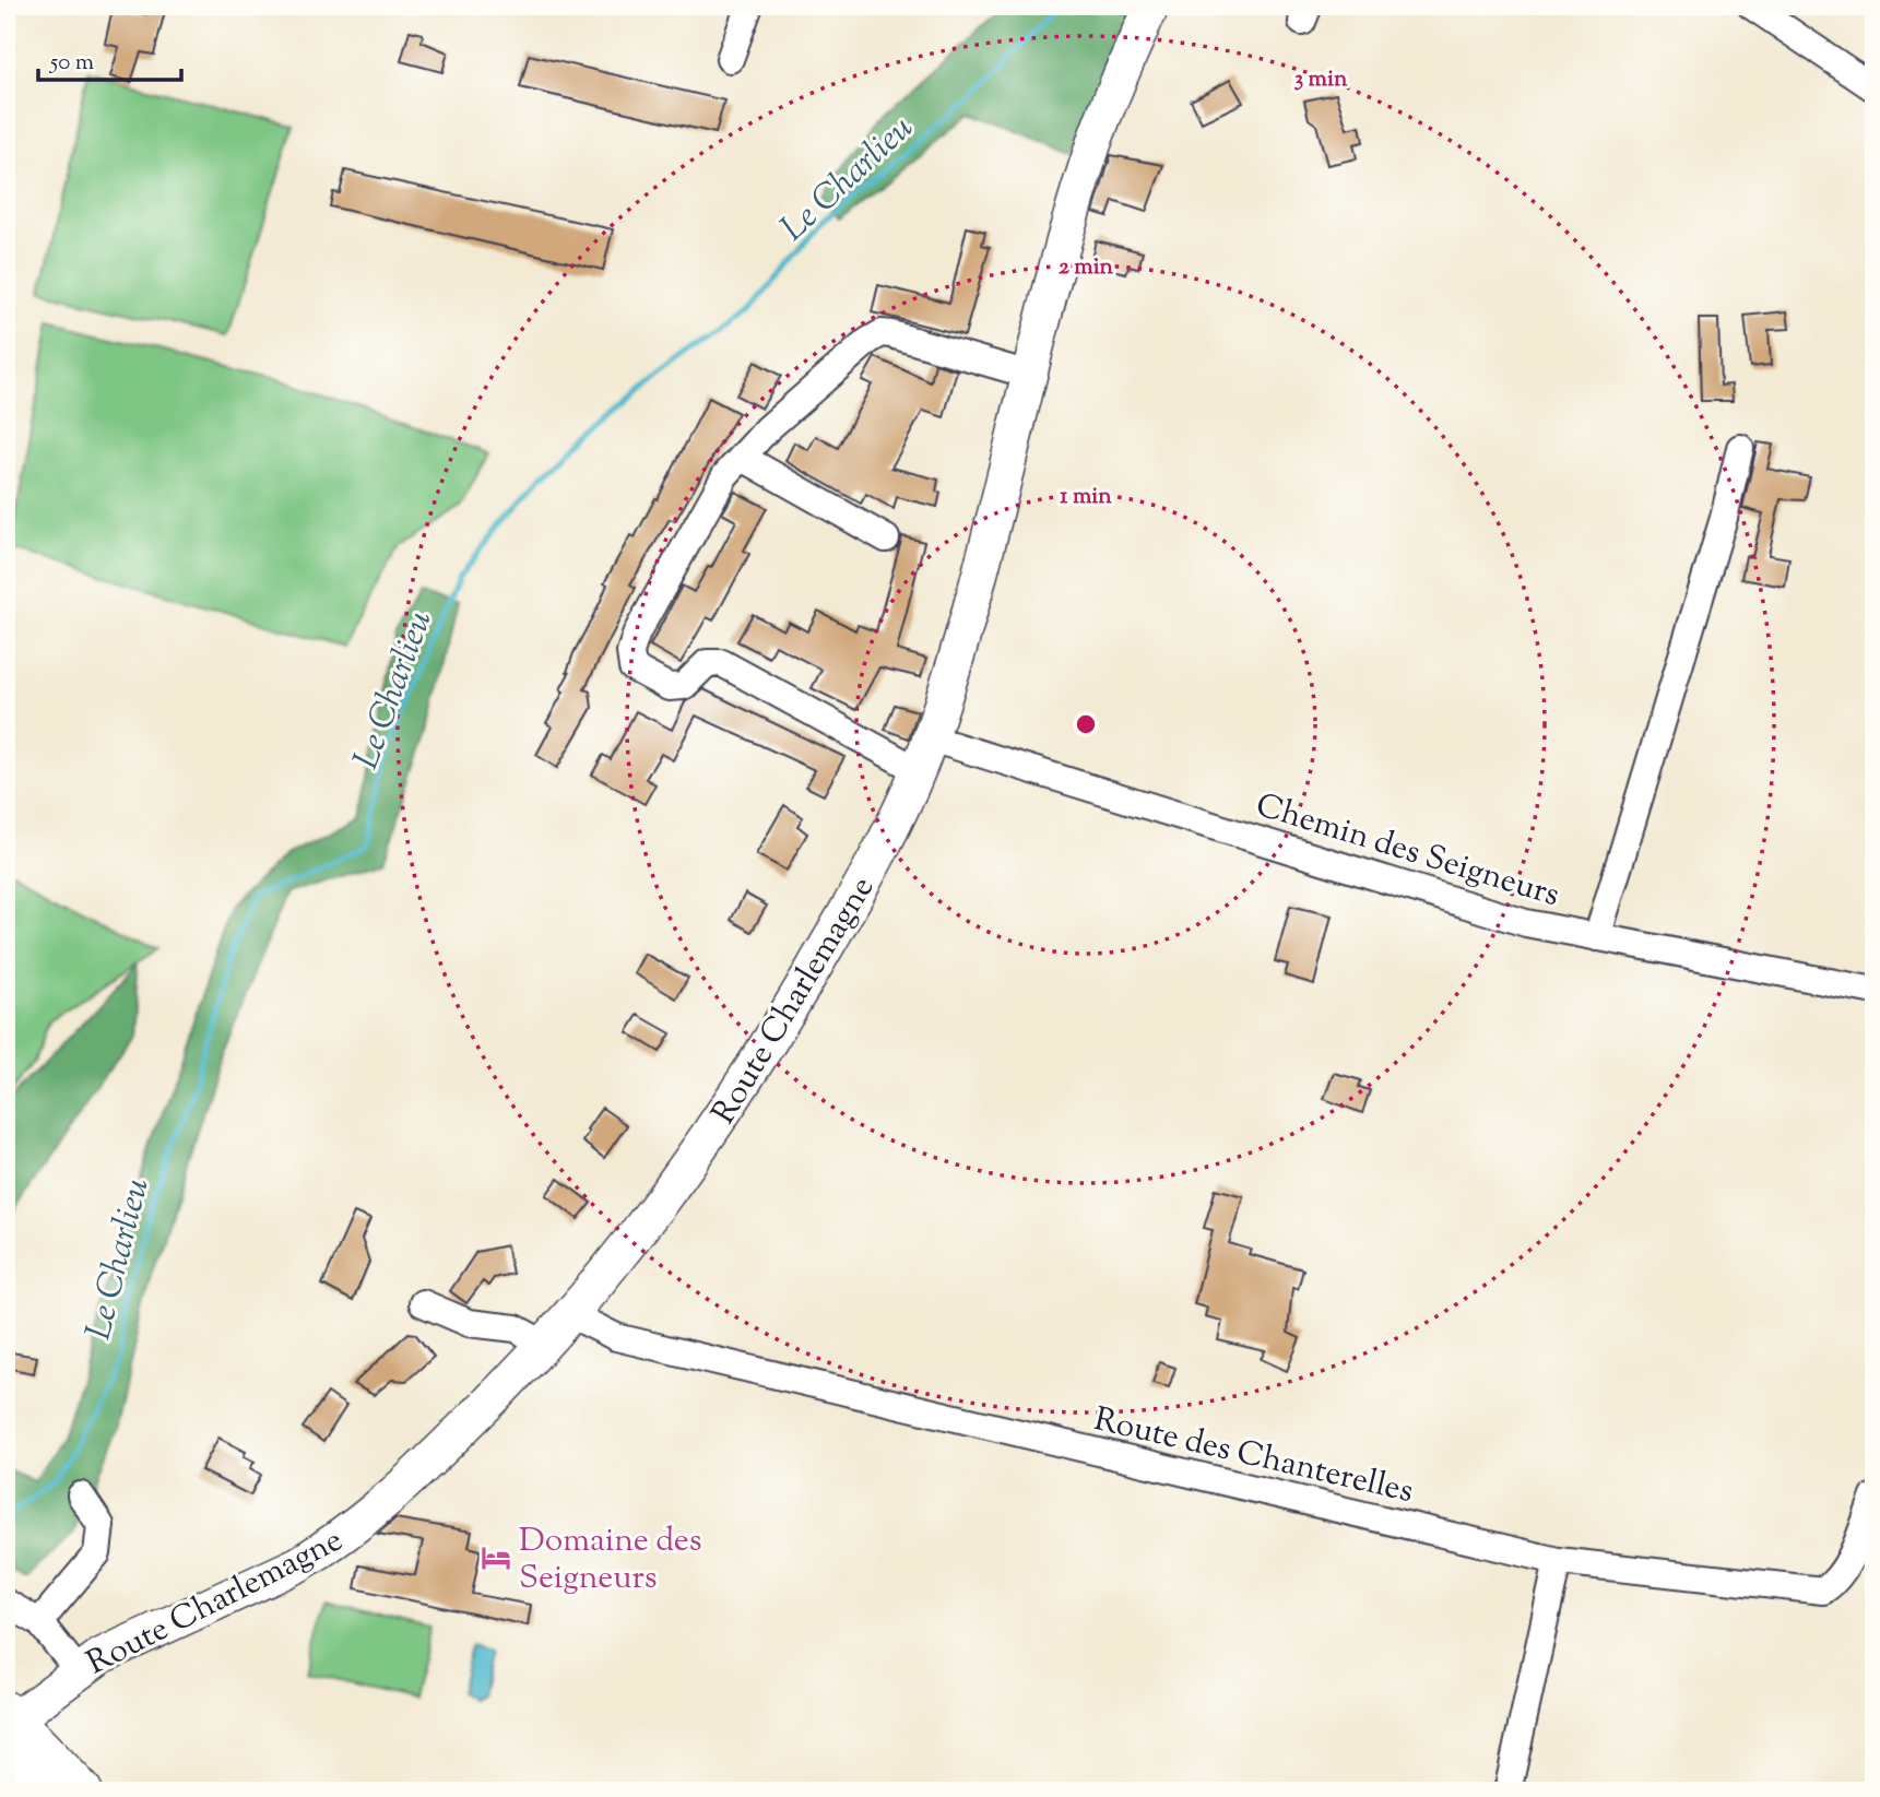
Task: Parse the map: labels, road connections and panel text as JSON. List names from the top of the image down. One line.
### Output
{"streets":{"main road":["Route Charlemagne"],"street":["Chemin des Seigneurs","Route des Chanterelles"]},"crossings":[["Chemin des Seigneurs","Route Charlemagne"],["Route Charlemagne","Route des Chanterelles"]],"water":["Le Charlieu"],"places":{"hotel":["Domaine des Seigneurs"]},"scale_bar":"50 m","rings":["3 min","2 min","1 min"]}
